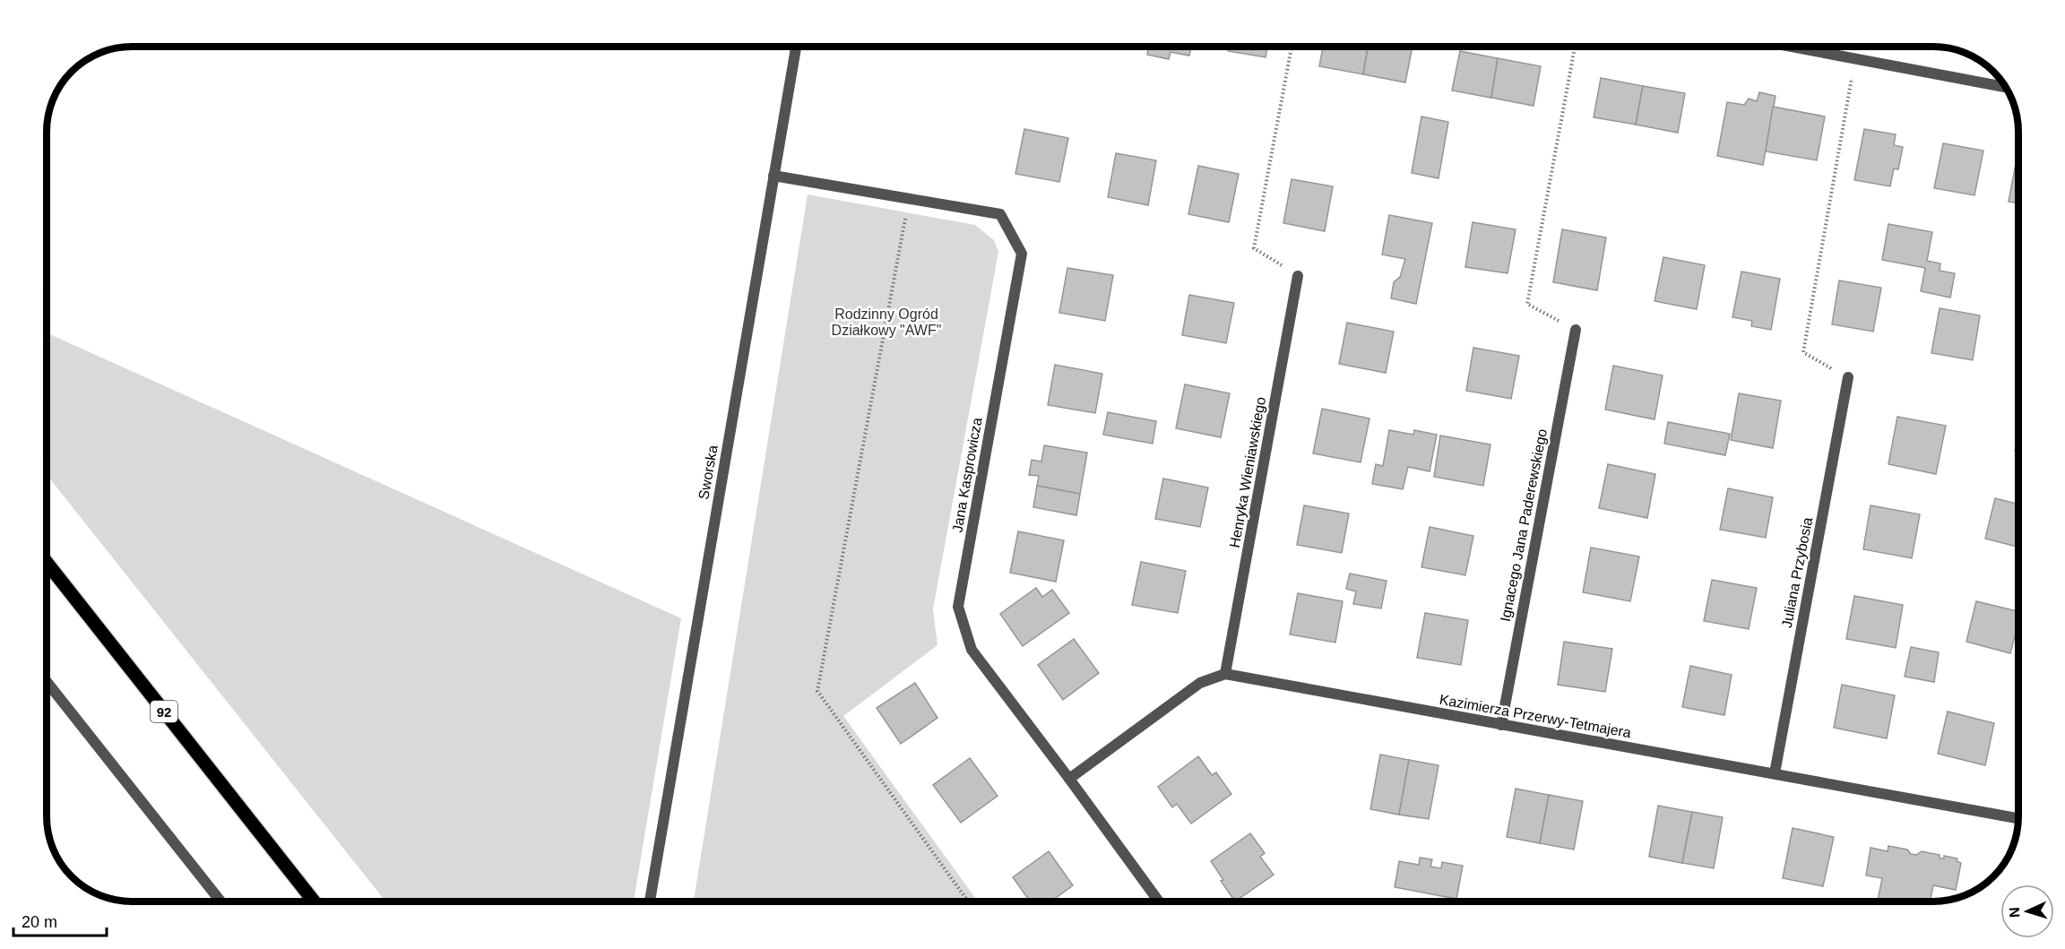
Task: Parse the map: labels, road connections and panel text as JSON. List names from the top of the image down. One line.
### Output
{"streets":{"main road":["92"],"street":["Sworska","Henryka Wieniawskiego","Jana Kasprowicza","Ignacego Jana Paderewskiego","Juliana Przybosia","Kazimierza Przerwy-Tetmajera"]},"crossings":[["Sworska","Jana Kasprowicza"],["Henryka Wieniawskiego","Kazimierza Przerwy-Tetmajera"],["Ignacego Jana Paderewskiego","Kazimierza Przerwy-Tetmajera"],["Juliana Przybosia","Kazimierza Przerwy-Tetmajera"]],"parks":["Rodzinny Ogród Działkowy \"AWF\""],"scale_bar":"20 m","north":"left"}
